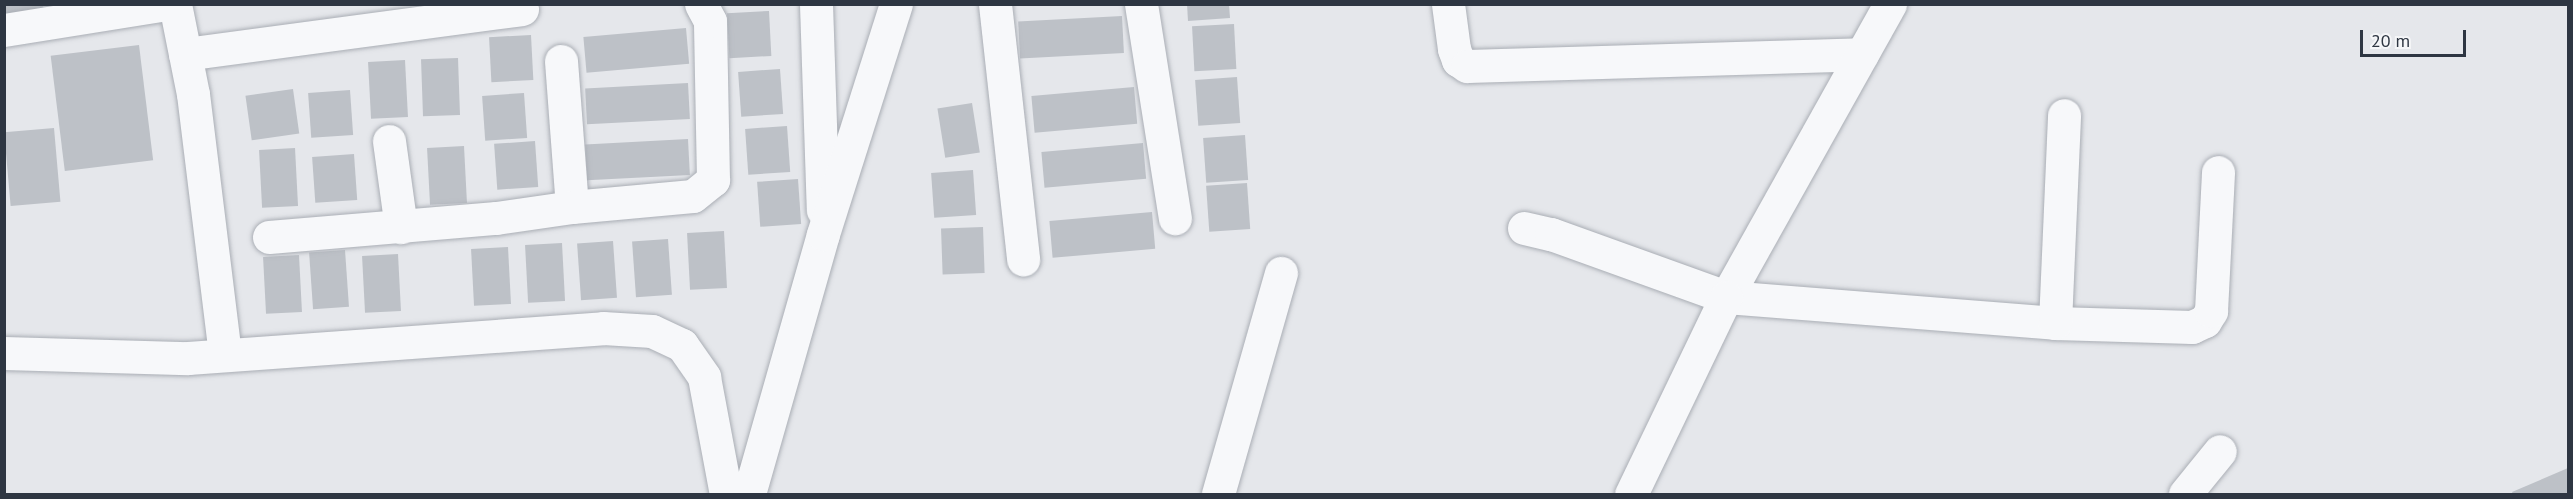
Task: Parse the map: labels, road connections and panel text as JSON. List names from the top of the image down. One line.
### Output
{"scale_bar":"20 m"}
